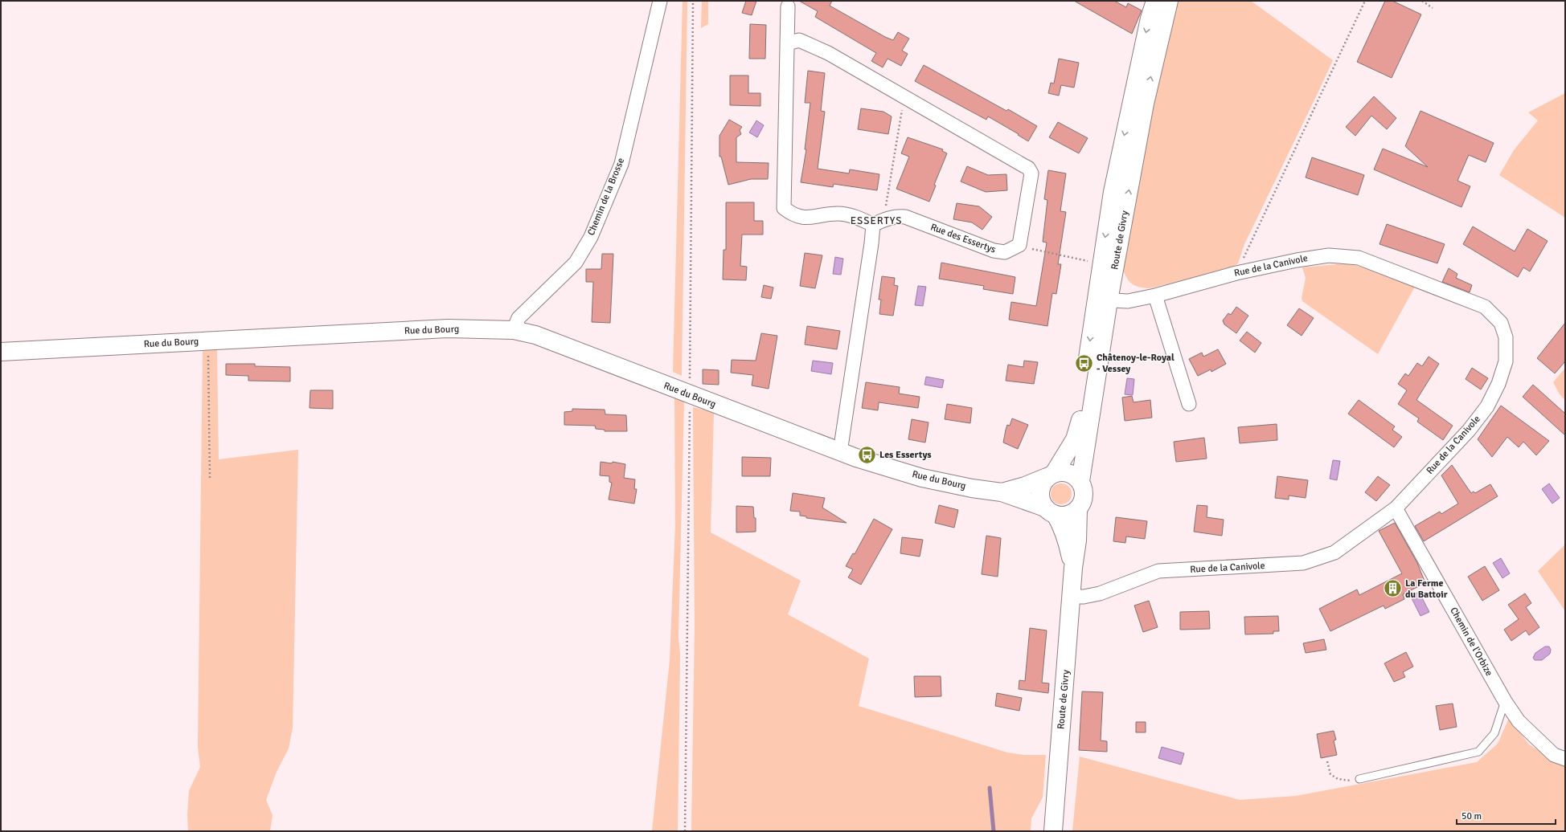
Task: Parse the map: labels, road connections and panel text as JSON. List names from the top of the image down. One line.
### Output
{"streets":{"main road":["Route de Givry","Rue du Bourg"],"street":["Chemin de la Brosse","Rue des Essertys","Rue de la Canivole","Chemin de l'Orbize"]},"crossings":[["Chemin de la Brosse","Rue du Bourg"],["Route de Givry","Rue de la Canivole"],["Route de Givry","Rue du Bourg"],["Rue de la Canivole","Chemin de l'Orbize"]],"districts":["ESSERTYS"],"places":{"bus stop":["Châtenoy-le-Royal - Vessey","Les Essertys"],"building":["La Ferme du Battoir"]},"scale_bar":"50 m"}
